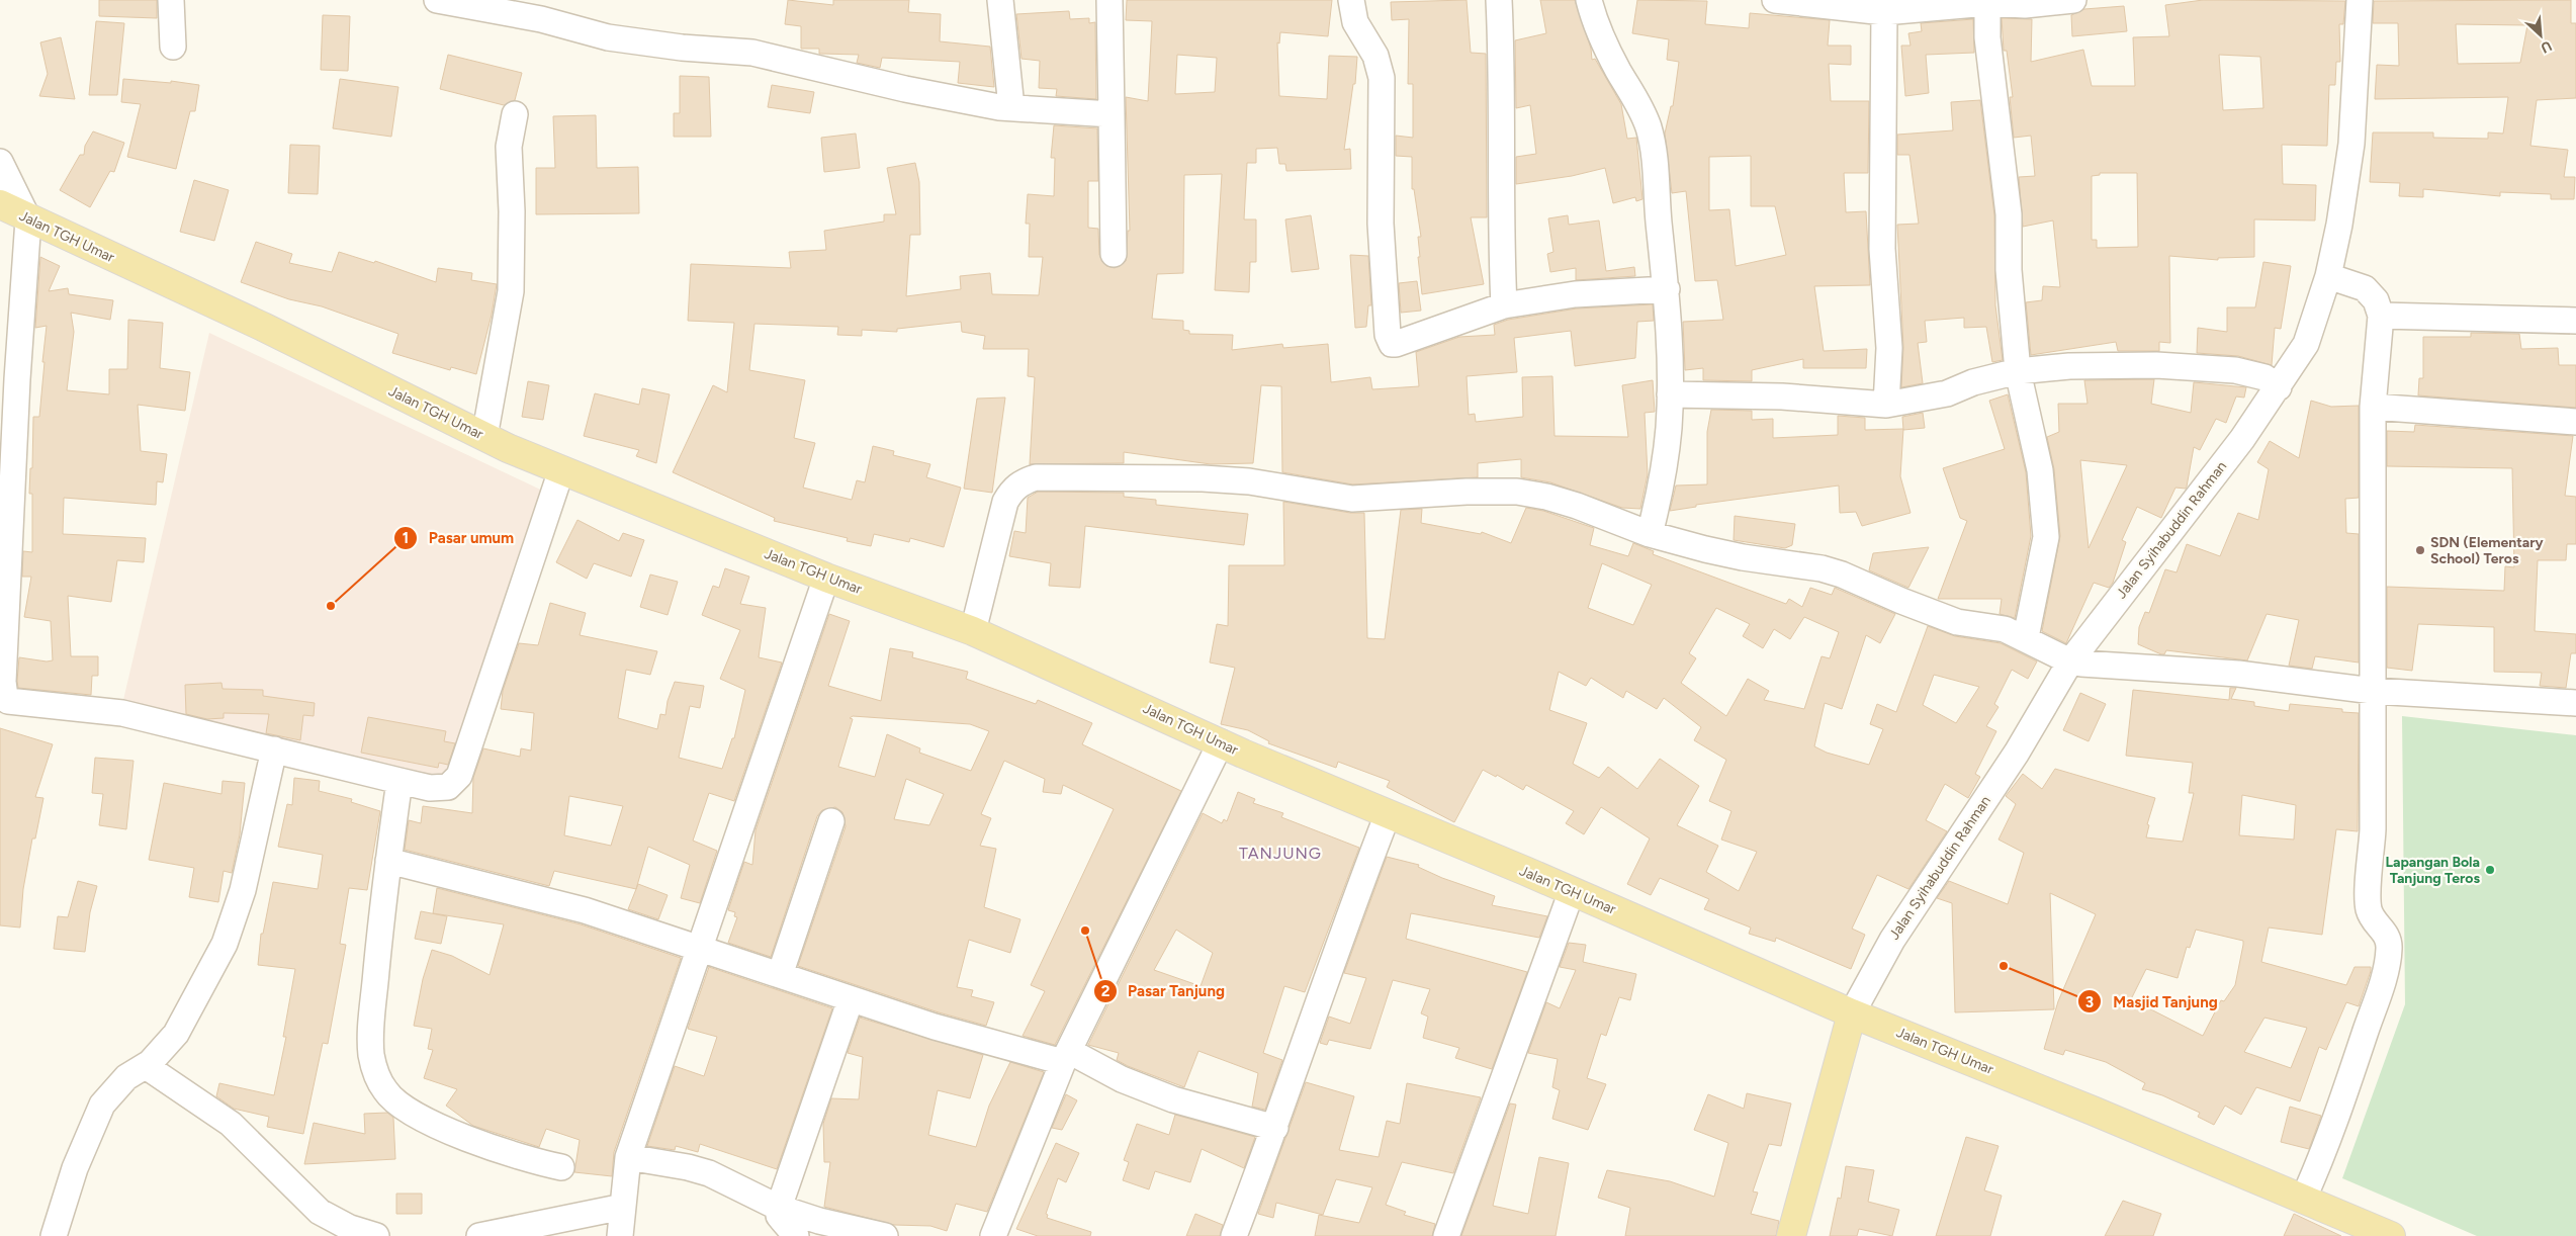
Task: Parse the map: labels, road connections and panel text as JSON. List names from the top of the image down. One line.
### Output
{"streets":{"main road":["Jalan TGH Umar"],"street":["Jalan Syihabuddin Rahman"]},"crossings":[["Jalan TGH Umar","Jalan Syihabuddin Rahman"]],"districts":["TANJUNG"],"places":["SDN (Elementary School) Teros","Pasar umum","Lapangan Bola Tanjung Teros","Pasar Tanjung","Masjid Tanjung"],"north":"bottom right"}
